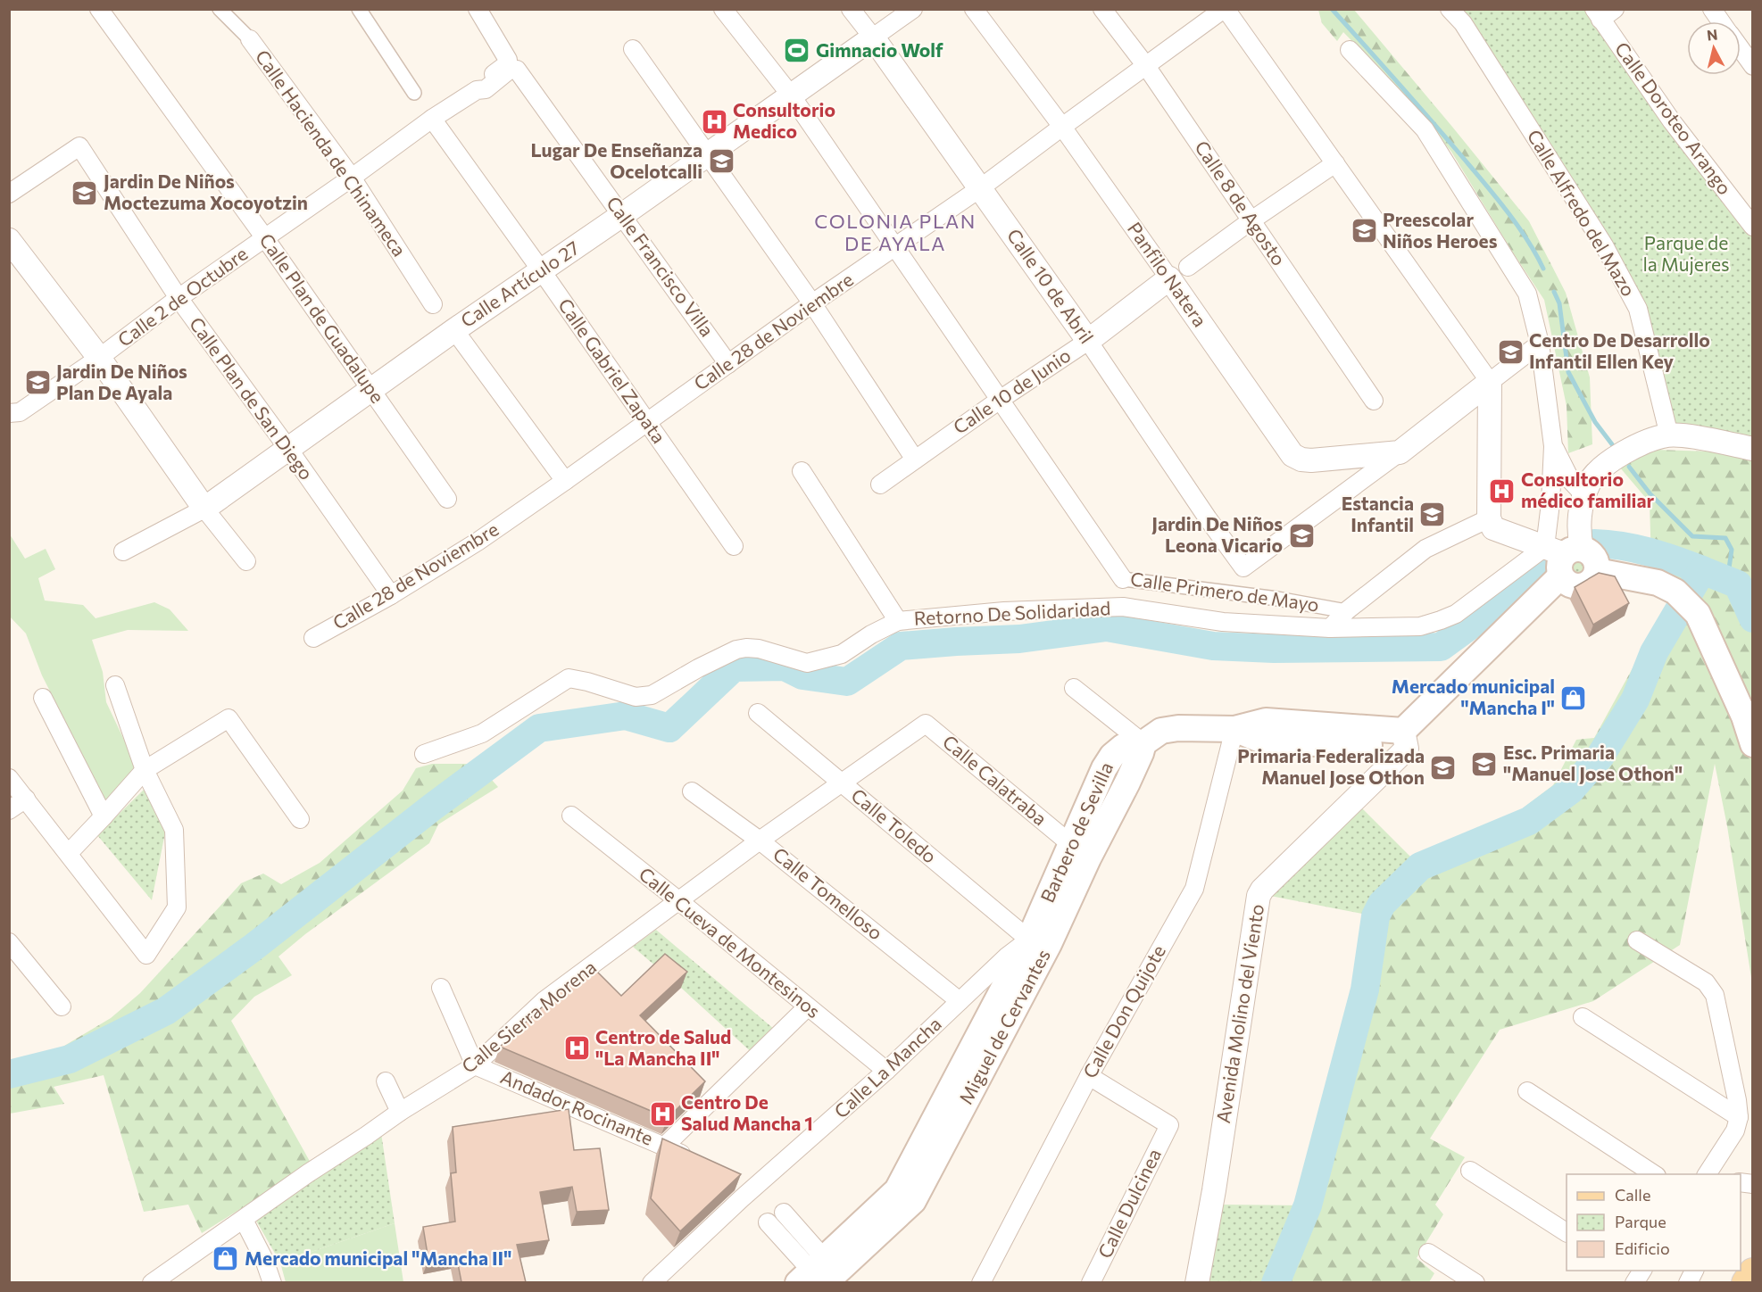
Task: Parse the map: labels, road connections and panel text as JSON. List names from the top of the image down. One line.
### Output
{"streets":{"main road":["Barbero de Sevilla","Avenida Molino del Viento","Miguel de Cervantes"],"street":["Calle Doroteo Arango","Calle Hacienda de Chinameca","Calle 8 de Agosto","Calle Alfredo del Mazo","Calle Francisco Villa","Panfilo Natera","Calle Artículo 27","Calle 10 de Abril","Calle 2 de Octubre","Calle Plan de Guadalupe","Calle 28 de Noviembre","Calle Gabriel Zapata","Calle 10 de Junio","Calle Plan de San Diego","Calle Primero de Mayo","Retorno De Solidaridad","Calle Calatraba","Calle Toledo","Calle Tomelloso","Calle Cueva de Montesinos","Calle Don Quijote","Calle Sierra Morena","Calle La Mancha","Andador Rocinante","Calle Dulcinea"]},"crossings":[["Calle Hacienda de Chinameca","Calle 2 de Octubre"],["Calle 8 de Agosto","Calle 28 de Noviembre"],["Calle 8 de Agosto","Calle 10 de Junio"],["Calle Francisco Villa","Calle Artículo 27"],["Calle Francisco Villa","Calle 2 de Octubre"],["Calle Francisco Villa","Calle 28 de Noviembre"],["Panfilo Natera","Calle 10 de Abril"],["Panfilo Natera","Calle 28 de Noviembre"],["Panfilo Natera","Calle 10 de Junio"],["Calle Artículo 27","Calle 10 de Abril"],["Calle Artículo 27","Calle Plan de Guadalupe"],["Calle Artículo 27","Calle Gabriel Zapata"],["Calle Artículo 27","Calle Plan de San Diego"],["Calle Artículo 27","Calle Primero de Mayo"],["Calle 10 de Abril","Calle 28 de Noviembre"],["Calle 10 de Abril","Calle 10 de Junio"],["Calle 2 de Octubre","Calle Plan de Guadalupe"],["Calle 2 de Octubre","Calle Gabriel Zapata"],["Calle 2 de Octubre","Calle Plan de San Diego"],["Calle 28 de Noviembre","Calle Gabriel Zapata"],["Calle 28 de Noviembre","Calle Plan de San Diego"],["Calle 28 de Noviembre","Calle Primero de Mayo"],["Calle 10 de Junio","Calle Primero de Mayo"],["Calle Primero de Mayo","Retorno De Solidaridad"],["Retorno De Solidaridad","Avenida Molino del Viento"],["Calle Calatraba","Barbero de Sevilla"],["Calle Calatraba","Calle Sierra Morena"],["Calle Calatraba","Miguel de Cervantes"],["Calle Toledo","Barbero de Sevilla"],["Calle Toledo","Calle Sierra Morena"],["Calle Toledo","Calle La Mancha"],["Barbero de Sevilla","Calle Don Quijote"],["Barbero de Sevilla","Avenida Molino del Viento"],["Barbero de Sevilla","Miguel de Cervantes"],["Barbero de Sevilla","Calle La Mancha"],["Calle Tomelloso","Calle Sierra Morena"],["Calle Tomelloso","Calle La Mancha"],["Calle Cueva de Montesinos","Calle Sierra Morena"],["Calle Cueva de Montesinos","Calle La Mancha"],["Calle Don Quijote","Calle Dulcinea"],["Calle Sierra Morena","Andador Rocinante"]],"districts":["COLONIA PLAN DE AYALA"],"parks":["Parque de la Mujeres"],"places":{"sports":["Gimnacio Wolf"],"hospital":["Consultorio Medico","Consultorio médico familiar","Centro de Salud \"La Mancha II\"","Centro De Salud Mancha 1"],"school or university":["Lugar De Enseñanza Ocelotcalli","Jardin De Niños Moctezuma Xocoyotzin","Preescolar Niños Heroes","Centro De Desarrollo Infantil Ellen Key","Jardin De Niños Plan De Ayala","Estancia Infantil","Jardin De Niños Leona Vicario","Esc. Primaria \"Manuel Jose Othon\"","Primaria Federalizada Manuel Jose Othon"],"shop":["Mercado municipal \"Mancha I\"","Mercado municipal \"Mancha II\""]},"legend":["Calle","Parque","Edificio"],"north":"top"}
